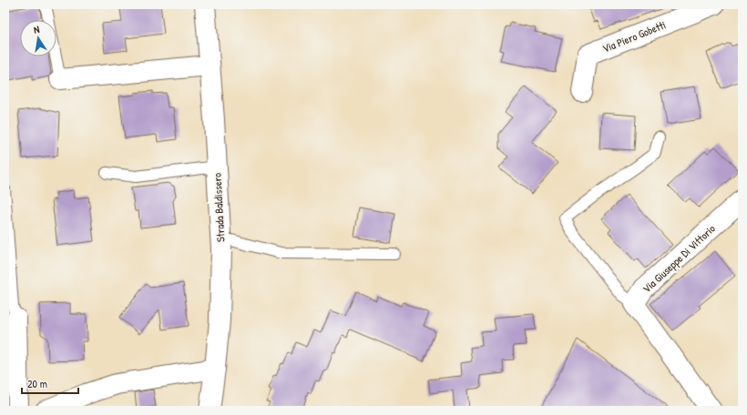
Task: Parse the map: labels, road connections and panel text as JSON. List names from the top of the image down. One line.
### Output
{"streets":{"street":["Via Piero Gobetti","Strada Baldissero","Via Giuseppe Di Vittorio"]},"scale_bar":"20 m","north":"top"}
